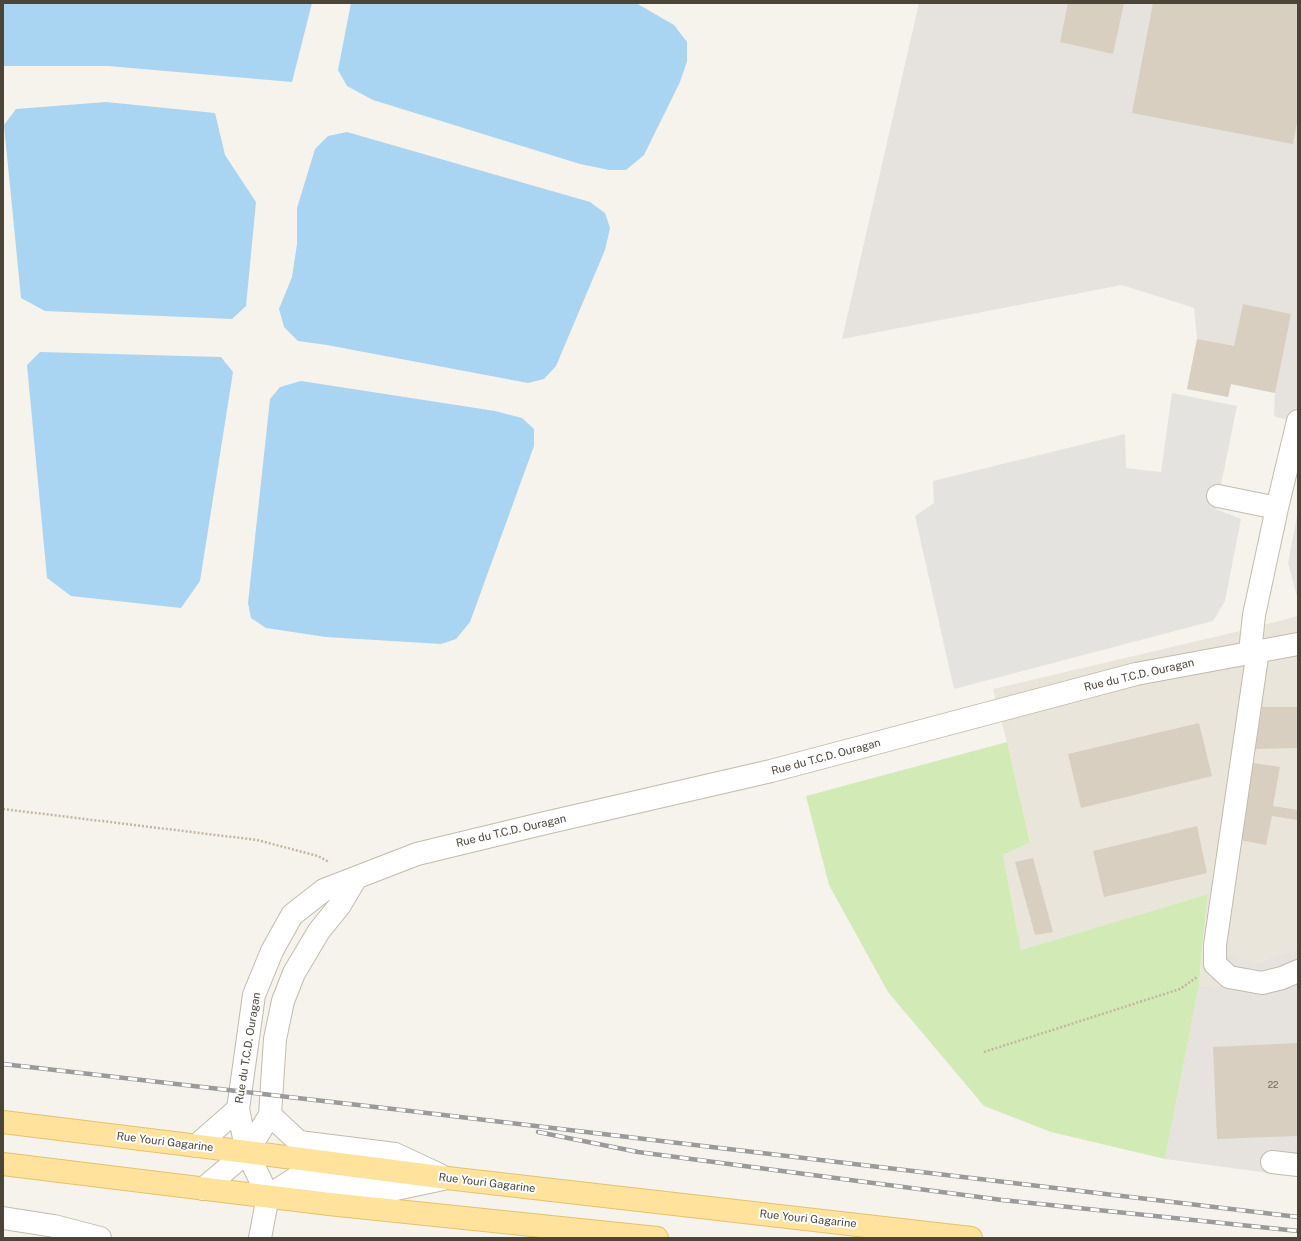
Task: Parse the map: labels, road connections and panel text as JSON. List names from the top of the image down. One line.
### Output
{"streets":{"main road":["Rue Youri Gagarine"],"street":["Rue du T.C.D. Ouragan"]},"crossings":[["Rue du T.C.D. Ouragan","Rue Youri Gagarine"]],"house_numbers":["22"]}
